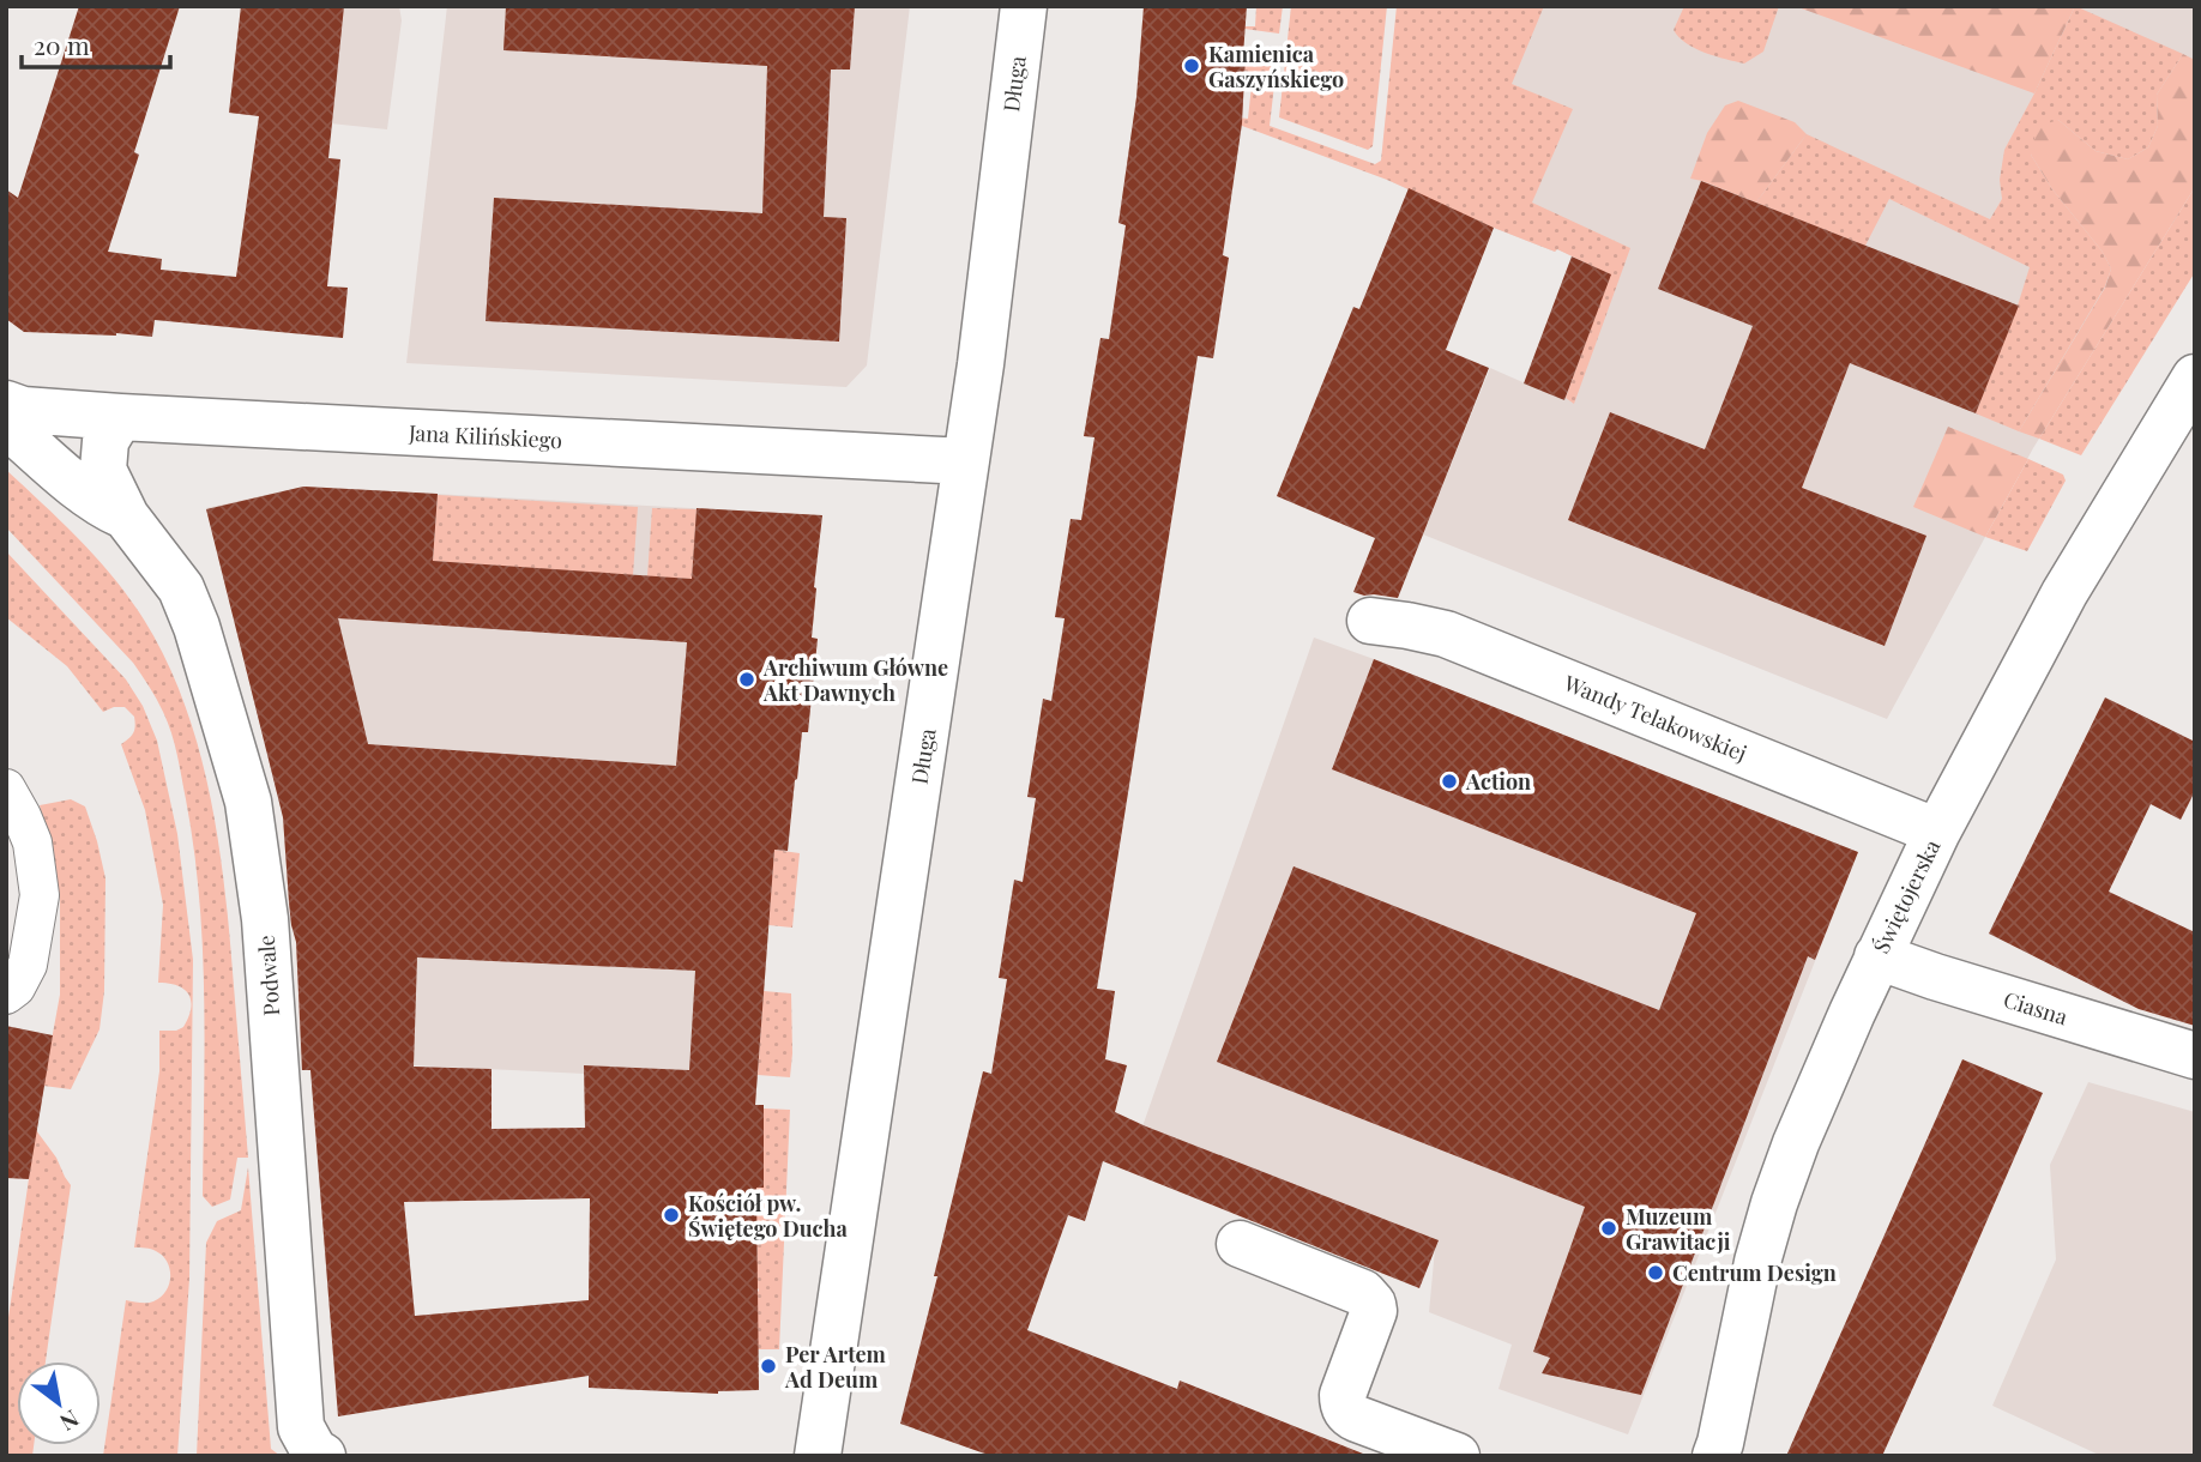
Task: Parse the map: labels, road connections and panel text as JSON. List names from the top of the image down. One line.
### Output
{"streets":{"street":["Długa","Jana Kilińskiego","Wandy Telakowskiej","Świętojerska","Podwale","Ciasna"]},"crossings":[["Długa","Jana Kilińskiego"],["Jana Kilińskiego","Podwale"],["Wandy Telakowskiej","Świętojerska"],["Świętojerska","Ciasna"]],"places":["Kamienica Gaszyńskiego","Archiwum Główne Akt Dawnych","Action","Kościół pw. Świętego Ducha","Muzeum Grawitacji","Centrum Design","Per Artem Ad Deum"],"scale_bar":"20 m","north":"bottom right"}
